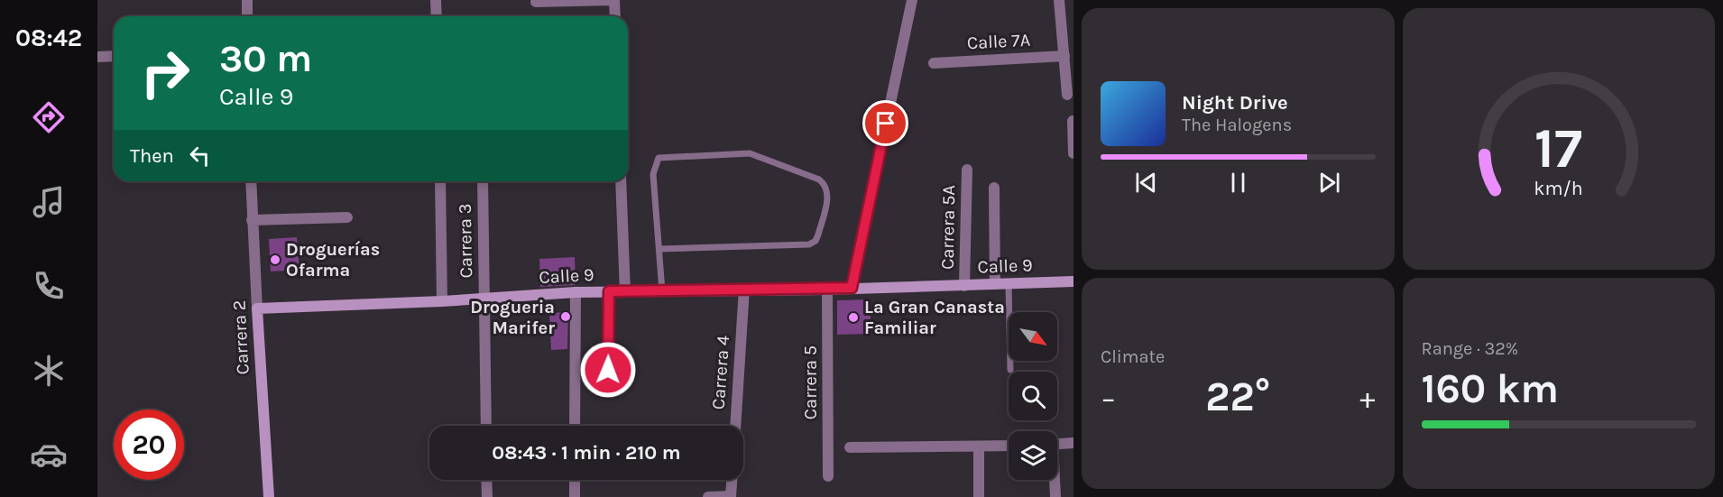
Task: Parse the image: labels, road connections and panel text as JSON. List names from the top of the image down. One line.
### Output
{"streets":{"main road":["Calle 9","Carrera 2"],"street":["Calle 7A","Carrera 5A","Carrera 3","Carrera 4","Carrera 5"]},"crossings":[["Carrera 5A","Calle 9"],["Carrera 3","Calle 9"],["Calle 9","Carrera 2"],["Calle 9","Carrera 4"],["Calle 9","Carrera 5"]],"places":["Droguerías Ofarma","Drogueria Marifer","La Gran Canasta Familiar"],"north":"bottom right","page":{"tabs":"08:42","turn":["30 m","Calle 9"],"song":["Night Drive","The Halogens"],"then":"Then","tile":["Climate",["Range · 32%","160 km"]],"heat":["−","22°","+"],"limit":"20","trip":"08:43 · 1 min · 210 m","gauge":["17","km/h"]}}
